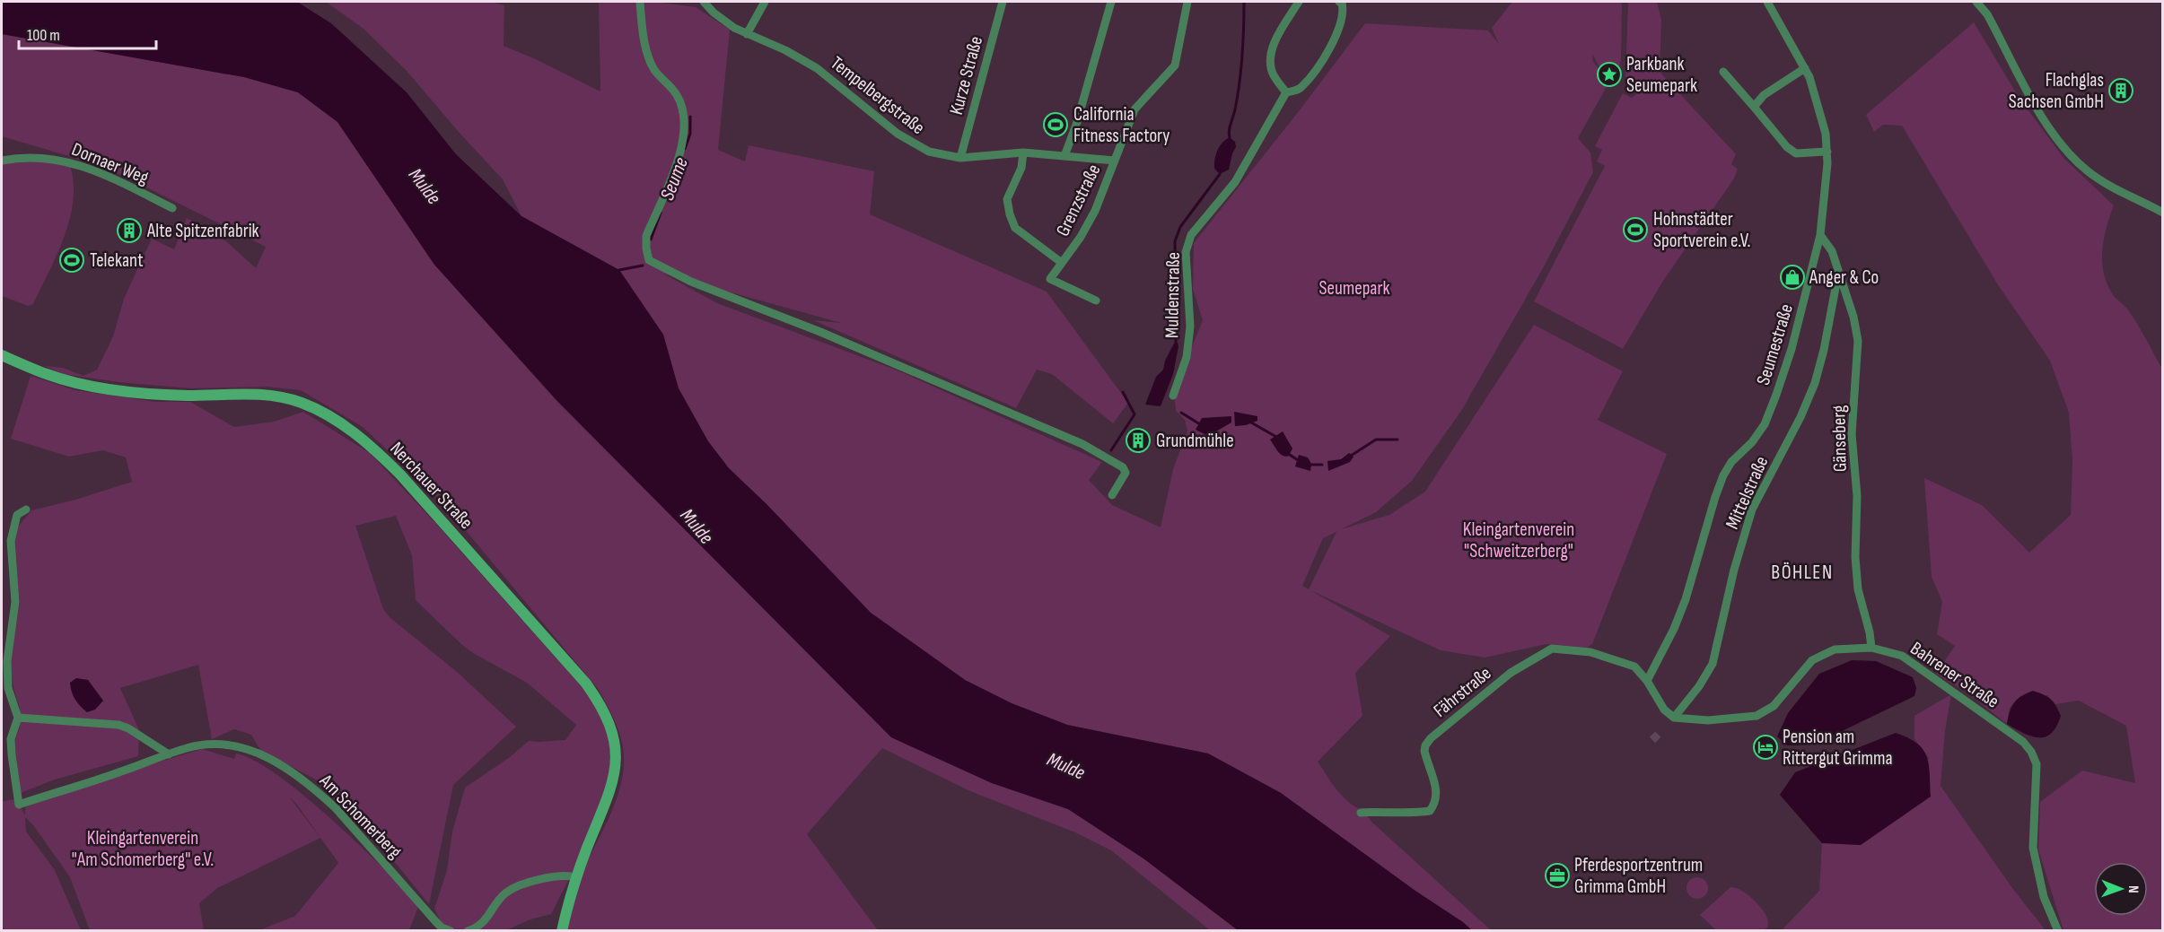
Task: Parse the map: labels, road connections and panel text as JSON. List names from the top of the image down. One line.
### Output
{"streets":{"main road":["Nerchauer Straße"],"street":["Kurze Straße","Tempelbergstraße","Dornaer Weg","Grenzstraße","Muldenstraße","Seumestraße","Gänseberg","Mittelstraße","Bahrener Straße","Fährstraße","Am Schomerberg"]},"crossings":[["Kurze Straße","Tempelbergstraße"],["Tempelbergstraße","Grenzstraße"],["Seumestraße","Gänseberg"],["Seumestraße","Fährstraße"],["Gänseberg","Mittelstraße"],["Gänseberg","Bahrener Straße"],["Mittelstraße","Bahrener Straße"]],"districts":["BÖHLEN"],"water":["Seume","Mulde"],"parks":["Seumepark","Kleingartenverein \"Schweitzerberg\"","Kleingartenverein \"Am Schomerberg\" e.V."],"places":{"place":["Parkbank Seumepark"],"building":["Flachglas Sachsen GmbH","Alte Spitzenfabrik","Grundmühle"],"sports":["California Fitness Factory","Hohnstädter Sportverein e.V.","Telekant"],"shop":["Anger & Co"],"hotel":["Pension am Rittergut Grimma"],"office":["Pferdesportzentrum Grimma GmbH"]},"scale_bar":"100 m","north":"right"}
